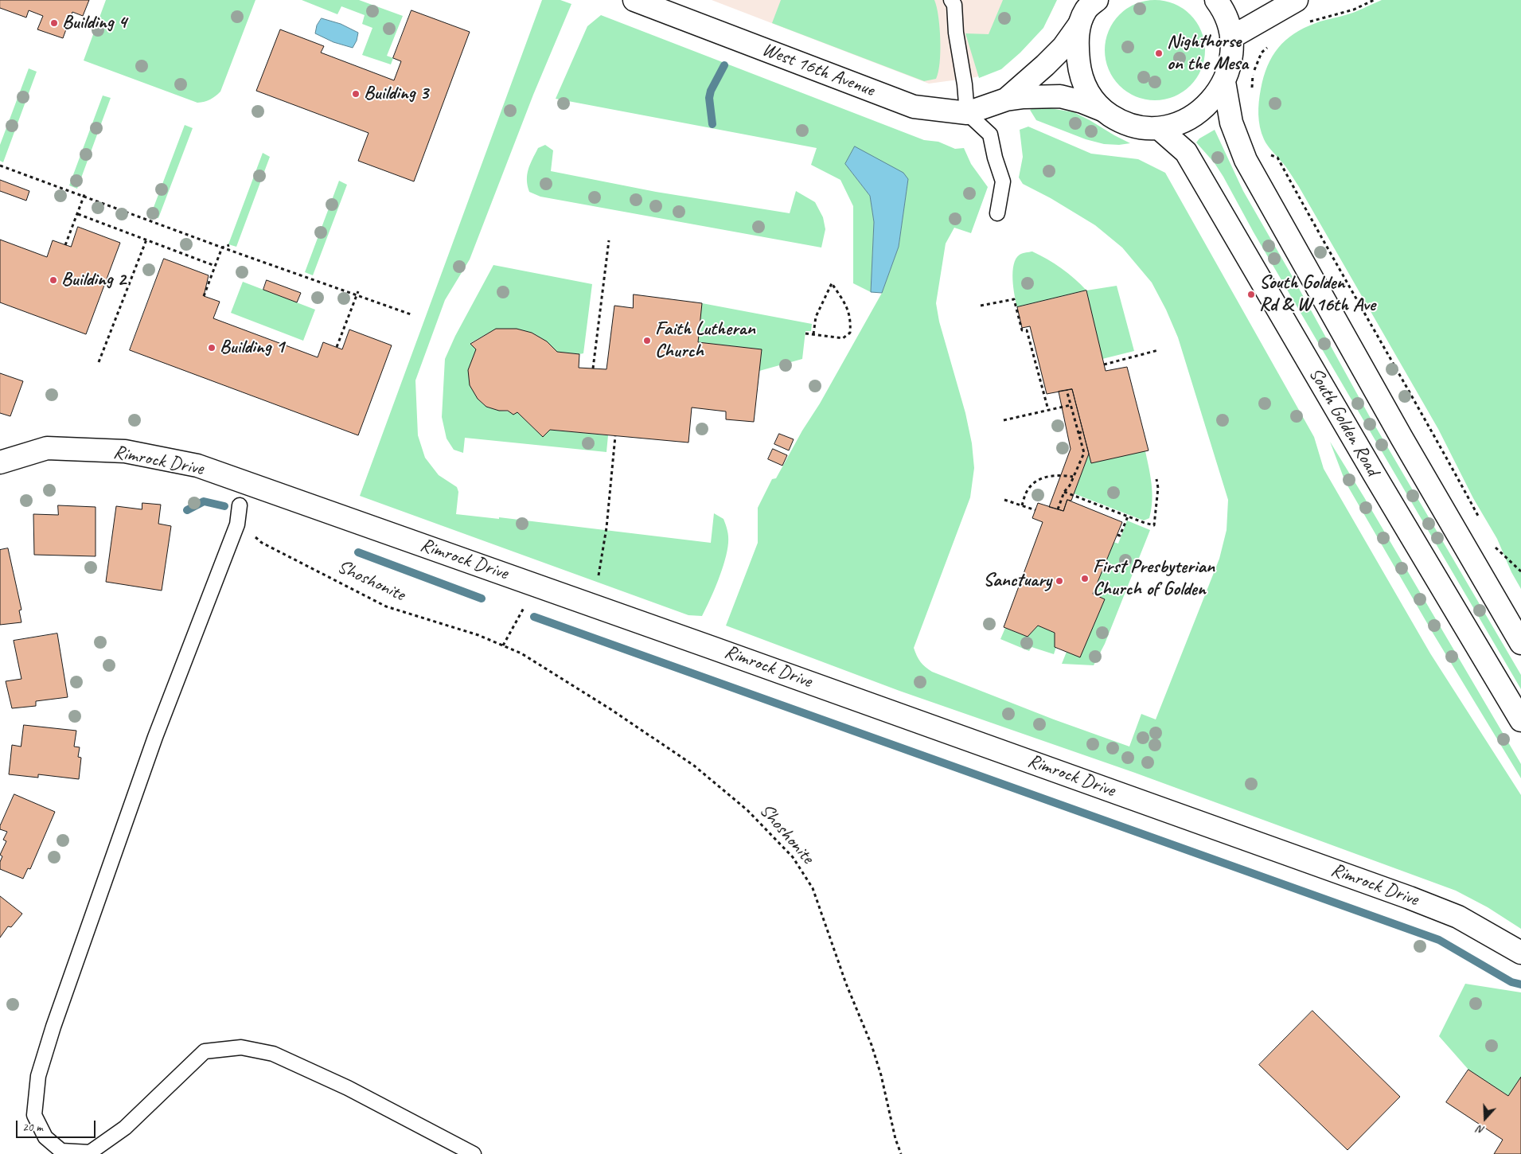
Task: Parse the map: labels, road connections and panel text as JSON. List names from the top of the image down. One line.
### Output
{"streets":{"street":["West 16th Avenue","South Golden Road","Rimrock Drive"],"path":["Shoshonite"]},"places":["Building 4","Nighthorse on the Mesa","Building 3","Building 2","South Golden Rd & W 16th Ave","Faith Lutheran Church","Building 1","First Presbyterian Church of Golden","Sanctuary"],"scale_bar":"20 m","north":"bottom"}
